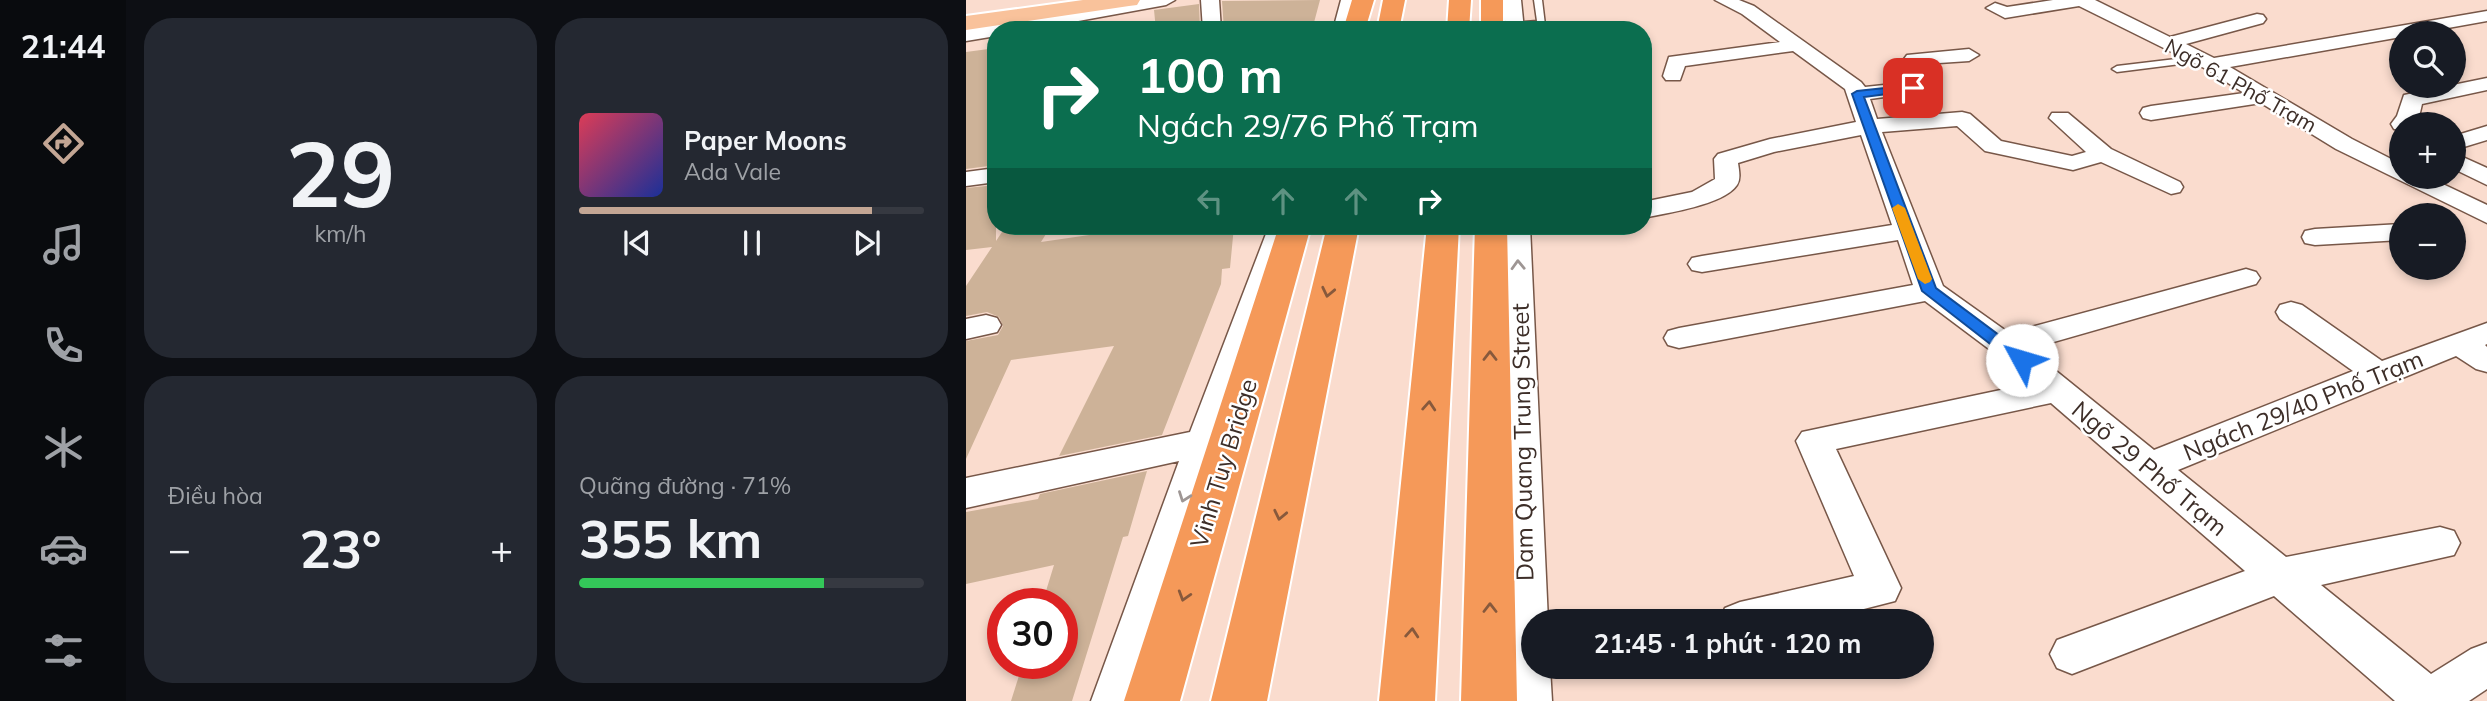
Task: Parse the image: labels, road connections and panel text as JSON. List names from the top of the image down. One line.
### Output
{"streets":{"highway":["Vinh Tuy Bridge"],"street":["Ngõ 61 Phố Trạm","Ngách 29/40 Phố Trạm","Dam Quang Trung Street","Ngõ 29 Phố Trạm"]},"crossings":[["Ngách 29/40 Phố Trạm","Ngõ 29 Phố Trạm"]],"one_way":["Dam Quang Trung Street"],"page":{"tabs":"21:44","tile":[["29","km/h"],"Điều hòa",["Quãng đường · 71%","355 km"]],"map_buttons":["+","−"],"turn":["100 m","Ngách 29/76 Phố Trạm"],"song":["Paper Moons","Ada Vale"],"heat":["−","23°","+"],"limit":"30","trip":"21:45 · 1 phút · 120 m"}}
